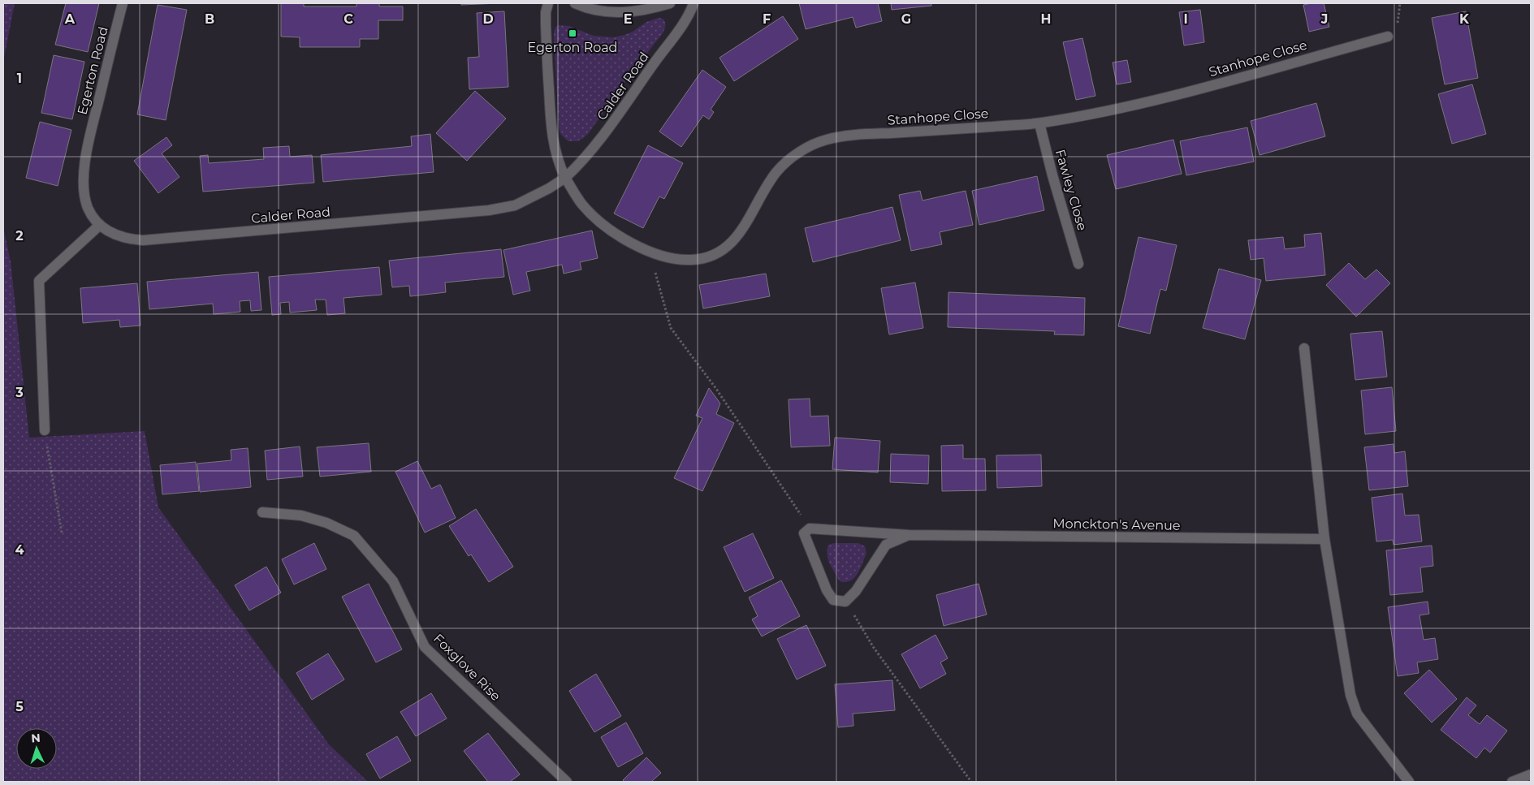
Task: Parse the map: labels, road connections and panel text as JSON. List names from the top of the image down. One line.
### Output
{"streets":{"street":["Stanhope Close","Egerton Road","Calder Road","Fawley Close","Monckton's Avenue","Foxglove Rise"]},"crossings":[["Stanhope Close","Calder Road"],["Stanhope Close","Fawley Close"],["Egerton Road","Calder Road"]],"places":{"transit":["Egerton Road"]},"north":"top","grid":{"columns":["A","B","C","D","E","F","G","H","I","J","K"],"rows":["1","2","3","4","5"]}}
